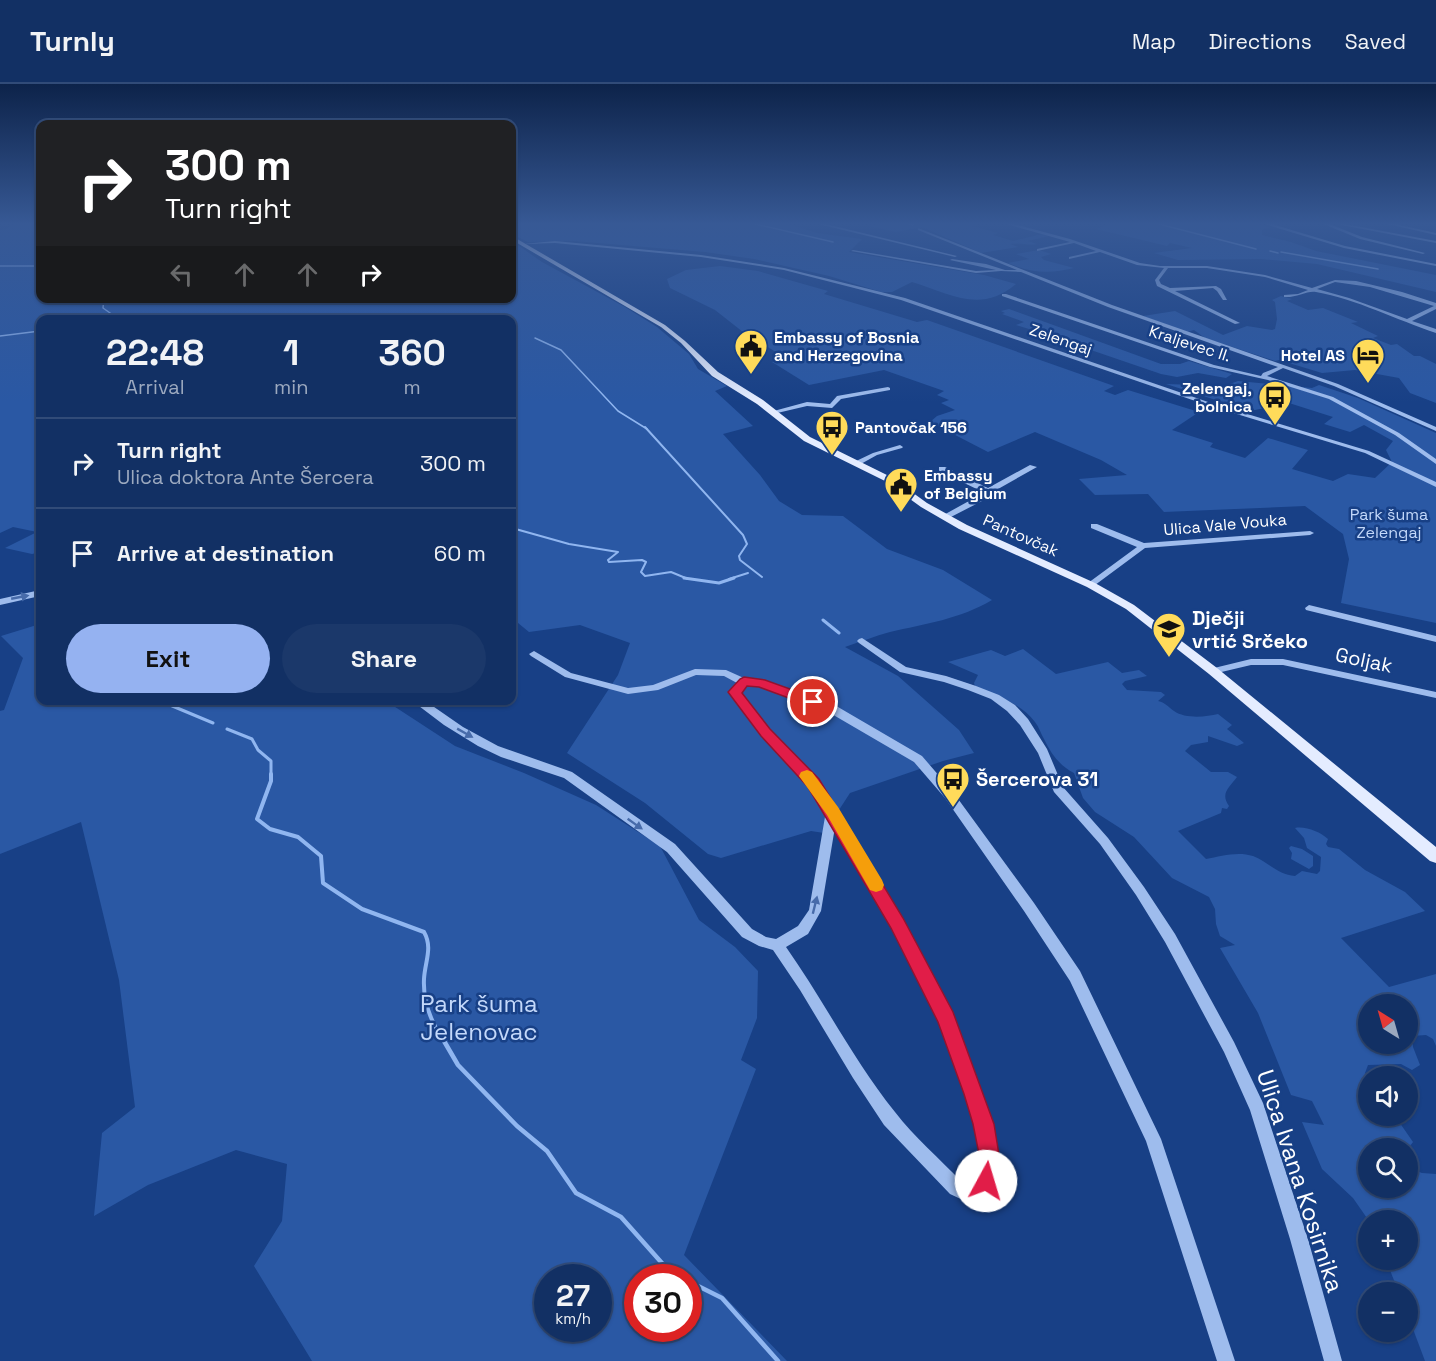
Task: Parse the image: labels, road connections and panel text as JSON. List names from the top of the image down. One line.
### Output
{"streets":{"main road":["Pantovčak"],"street":["Zelengaj","Kraljevec II.","Ulica Vale Vouka","Goljak","Ulica Ivana Kosirnika"]},"crossings":[["Ulica Vale Vouka","Pantovčak"],["Pantovčak","Goljak"]],"parks":["Park šuma Zelengaj","Park šuma Jelenovac"],"places":{"public building":["Embassy of Bosnia and Herzegovina","Embassy of Belgium"],"hotel":["Hotel AS"],"bus stop":["Zelengaj, bolnica","Pantovčak 156","Šercerova 31"],"school or university":["Dječji vrtić Srčeko"]},"north":"top left","page":{"header":"Turnly","nav":["Map","Directions","Saved"],"turn":["300 m","Turn right"],"eta":["22:48","Arrival","1","min","360","m"],"list":[{"name":"Turn right","note":"Ulica doktora Ante Šercera","value":"300 m"},{"name":"Arrive at destination","value":"60 m"}],"buttons":["Exit","Share"],"map_buttons":["+","−"],"speed":"27 km/h","limit":"30"}}
